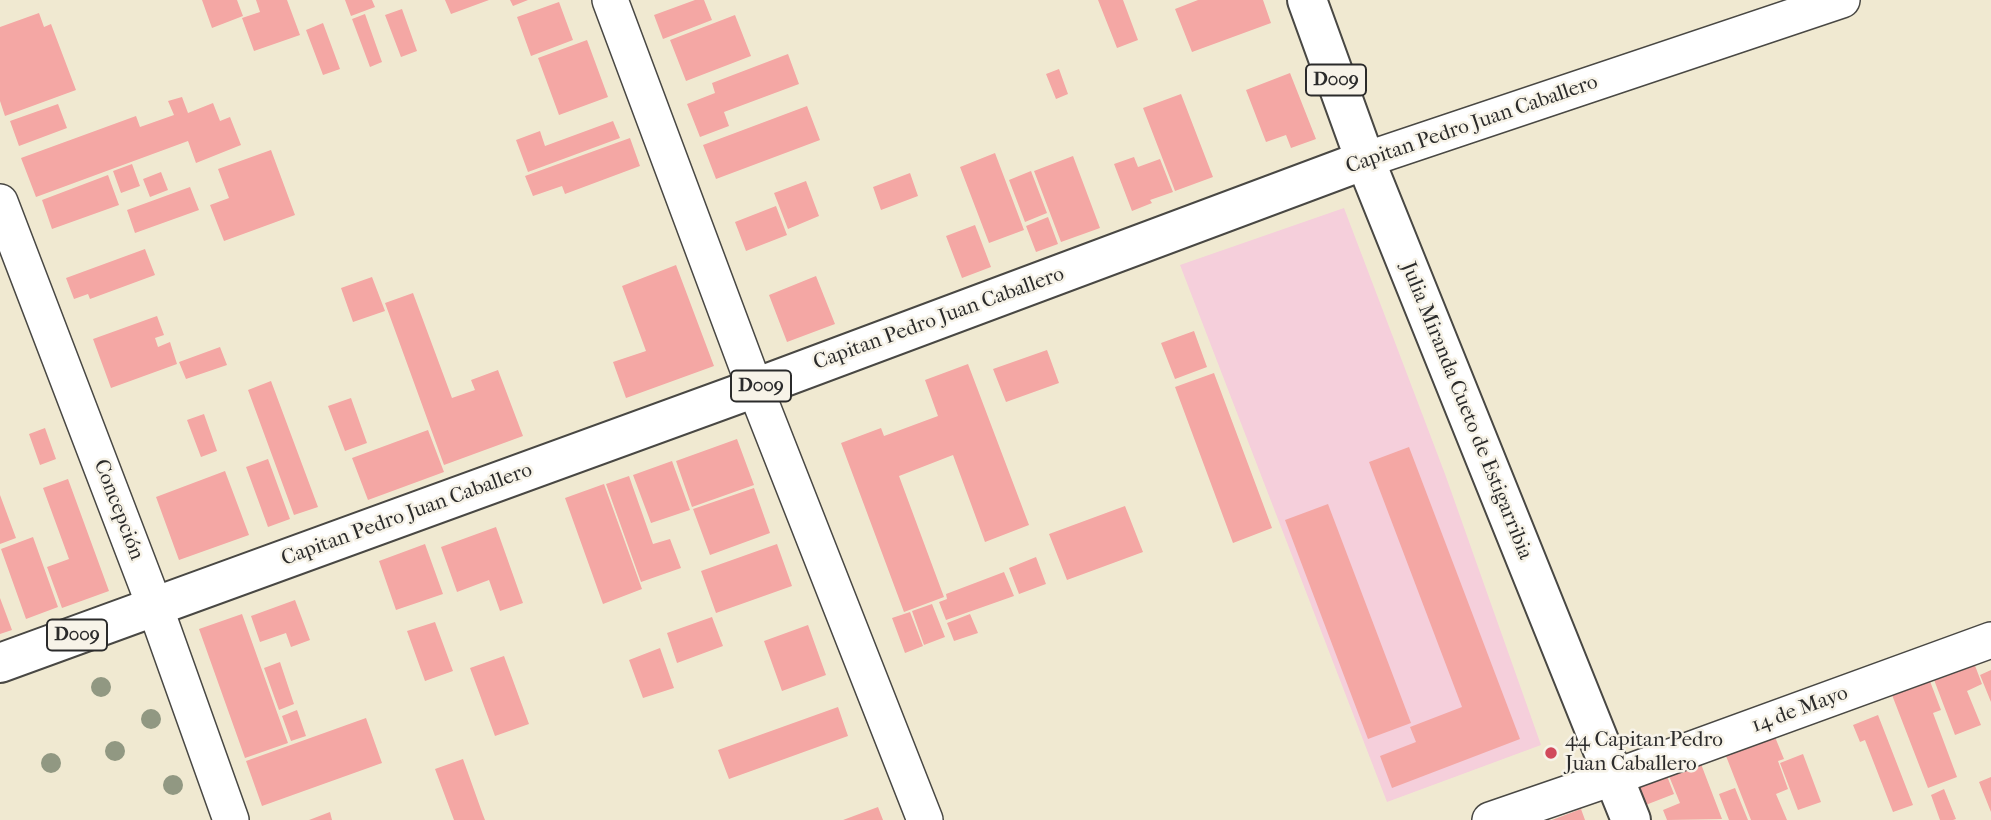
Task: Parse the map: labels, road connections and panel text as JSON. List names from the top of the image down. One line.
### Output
{"streets":{"main road":["D009","Capitan Pedro Juan Caballero","Julia Miranda Cueto de Estigarribia"],"street":["Concepción","14 de Mayo"]},"crossings":[["Capitan Pedro Juan Caballero","Julia Miranda Cueto de Estigarribia"],["Capitan Pedro Juan Caballero","Concepción"],["Julia Miranda Cueto de Estigarribia","14 de Mayo"]],"places":["44 Capitan Pedro Juan Caballero"]}
